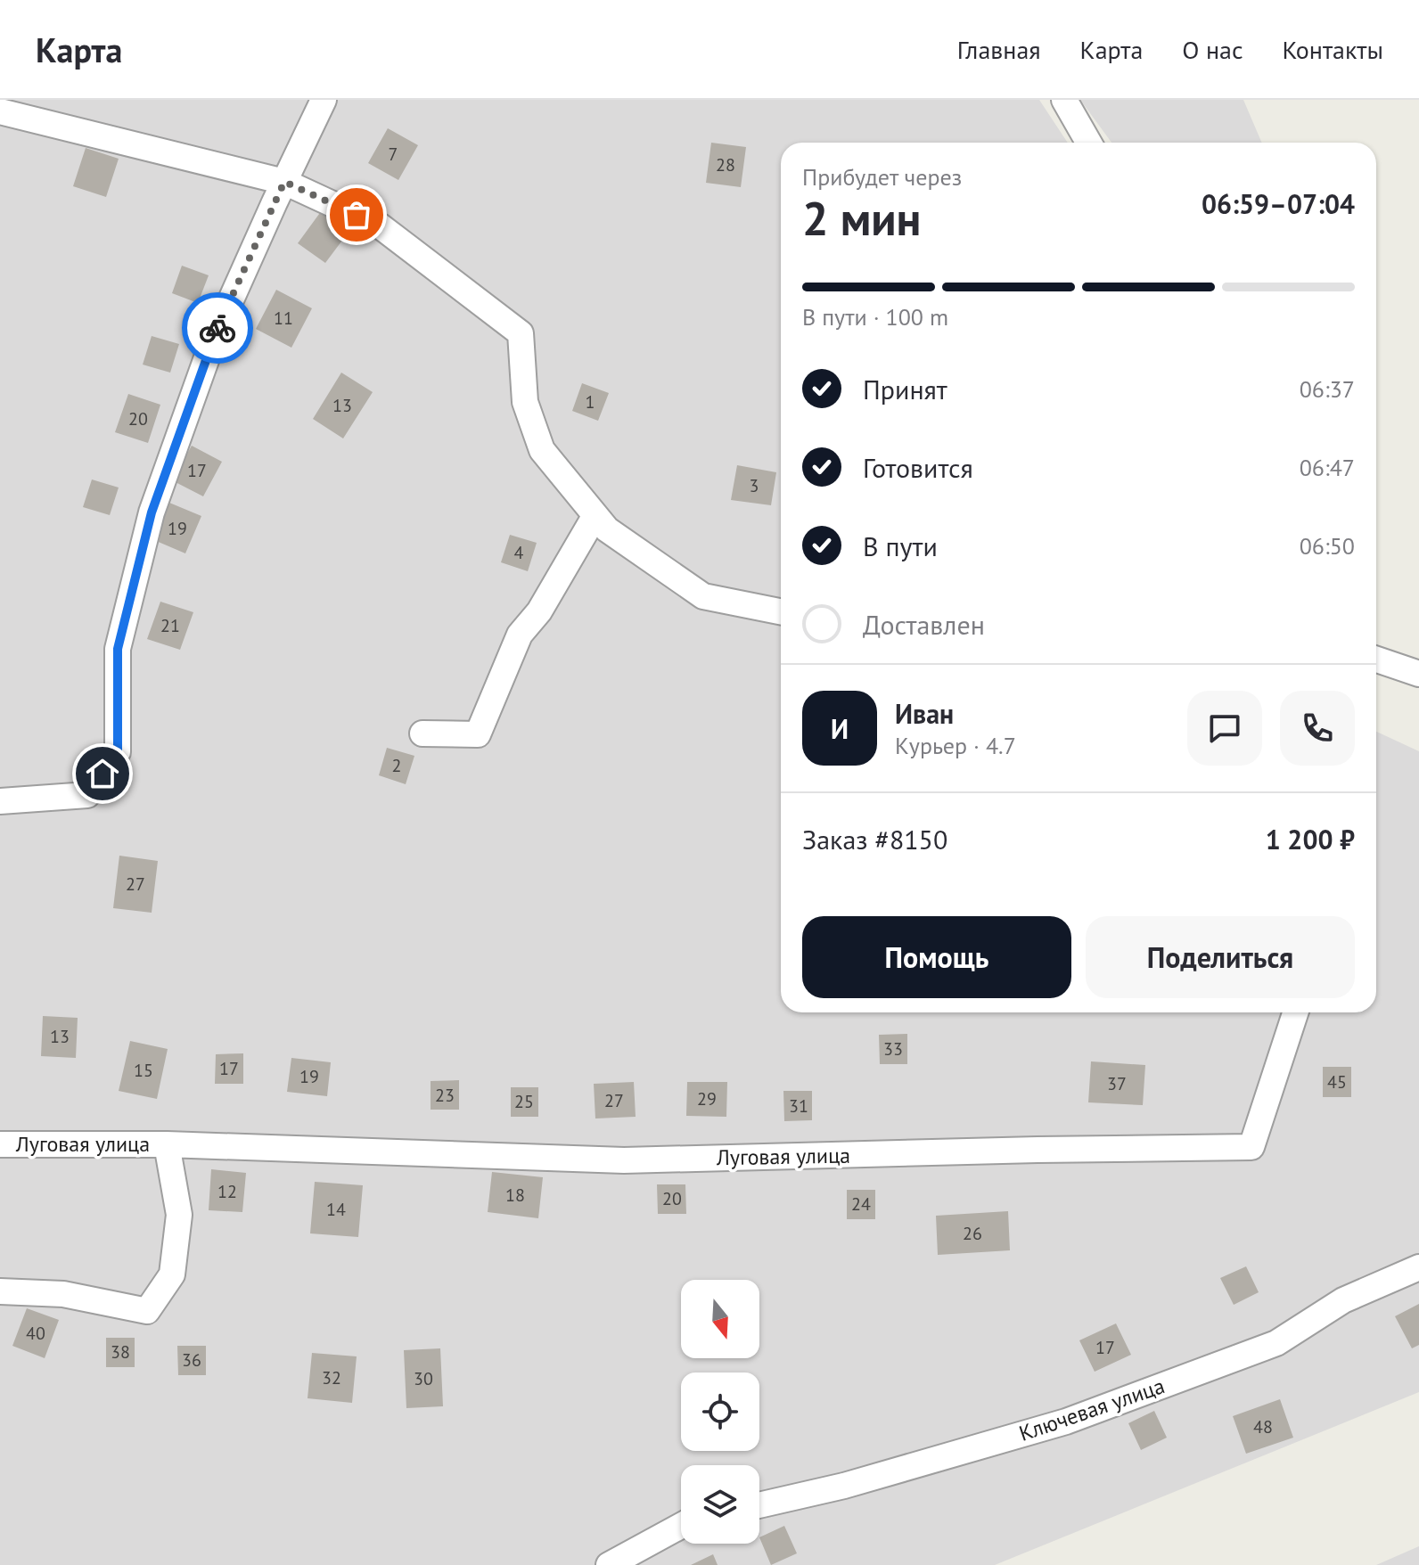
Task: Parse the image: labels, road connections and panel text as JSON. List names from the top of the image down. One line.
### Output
{"streets":{"street":["Луговая улица","Ключевая улица"]},"house_numbers":["7","28","11","1","13","20","17","3","19","4","21","2","27","13","33","17","15","19","45","37","23","29","27","25","31","12","18","20","24","14","26","40","17","38","36","32","30","48"],"north":"bottom","page":{"header":"Карта","nav":["Главная","Карта","О нас","Контакты"],"heading":["2 мин","Прибудет через","06:59–07:04"],"panel":["Иван","Курьер · 4.7","Заказ #8150","1 200 ₽"],"bar":"В пути · 100 m","list":[["Принят","06:37"],["Готовится","06:47"],["В пути","06:50"],"Доставлен"],"round":"И","buttons":["Помощь","Поделиться"]}}
